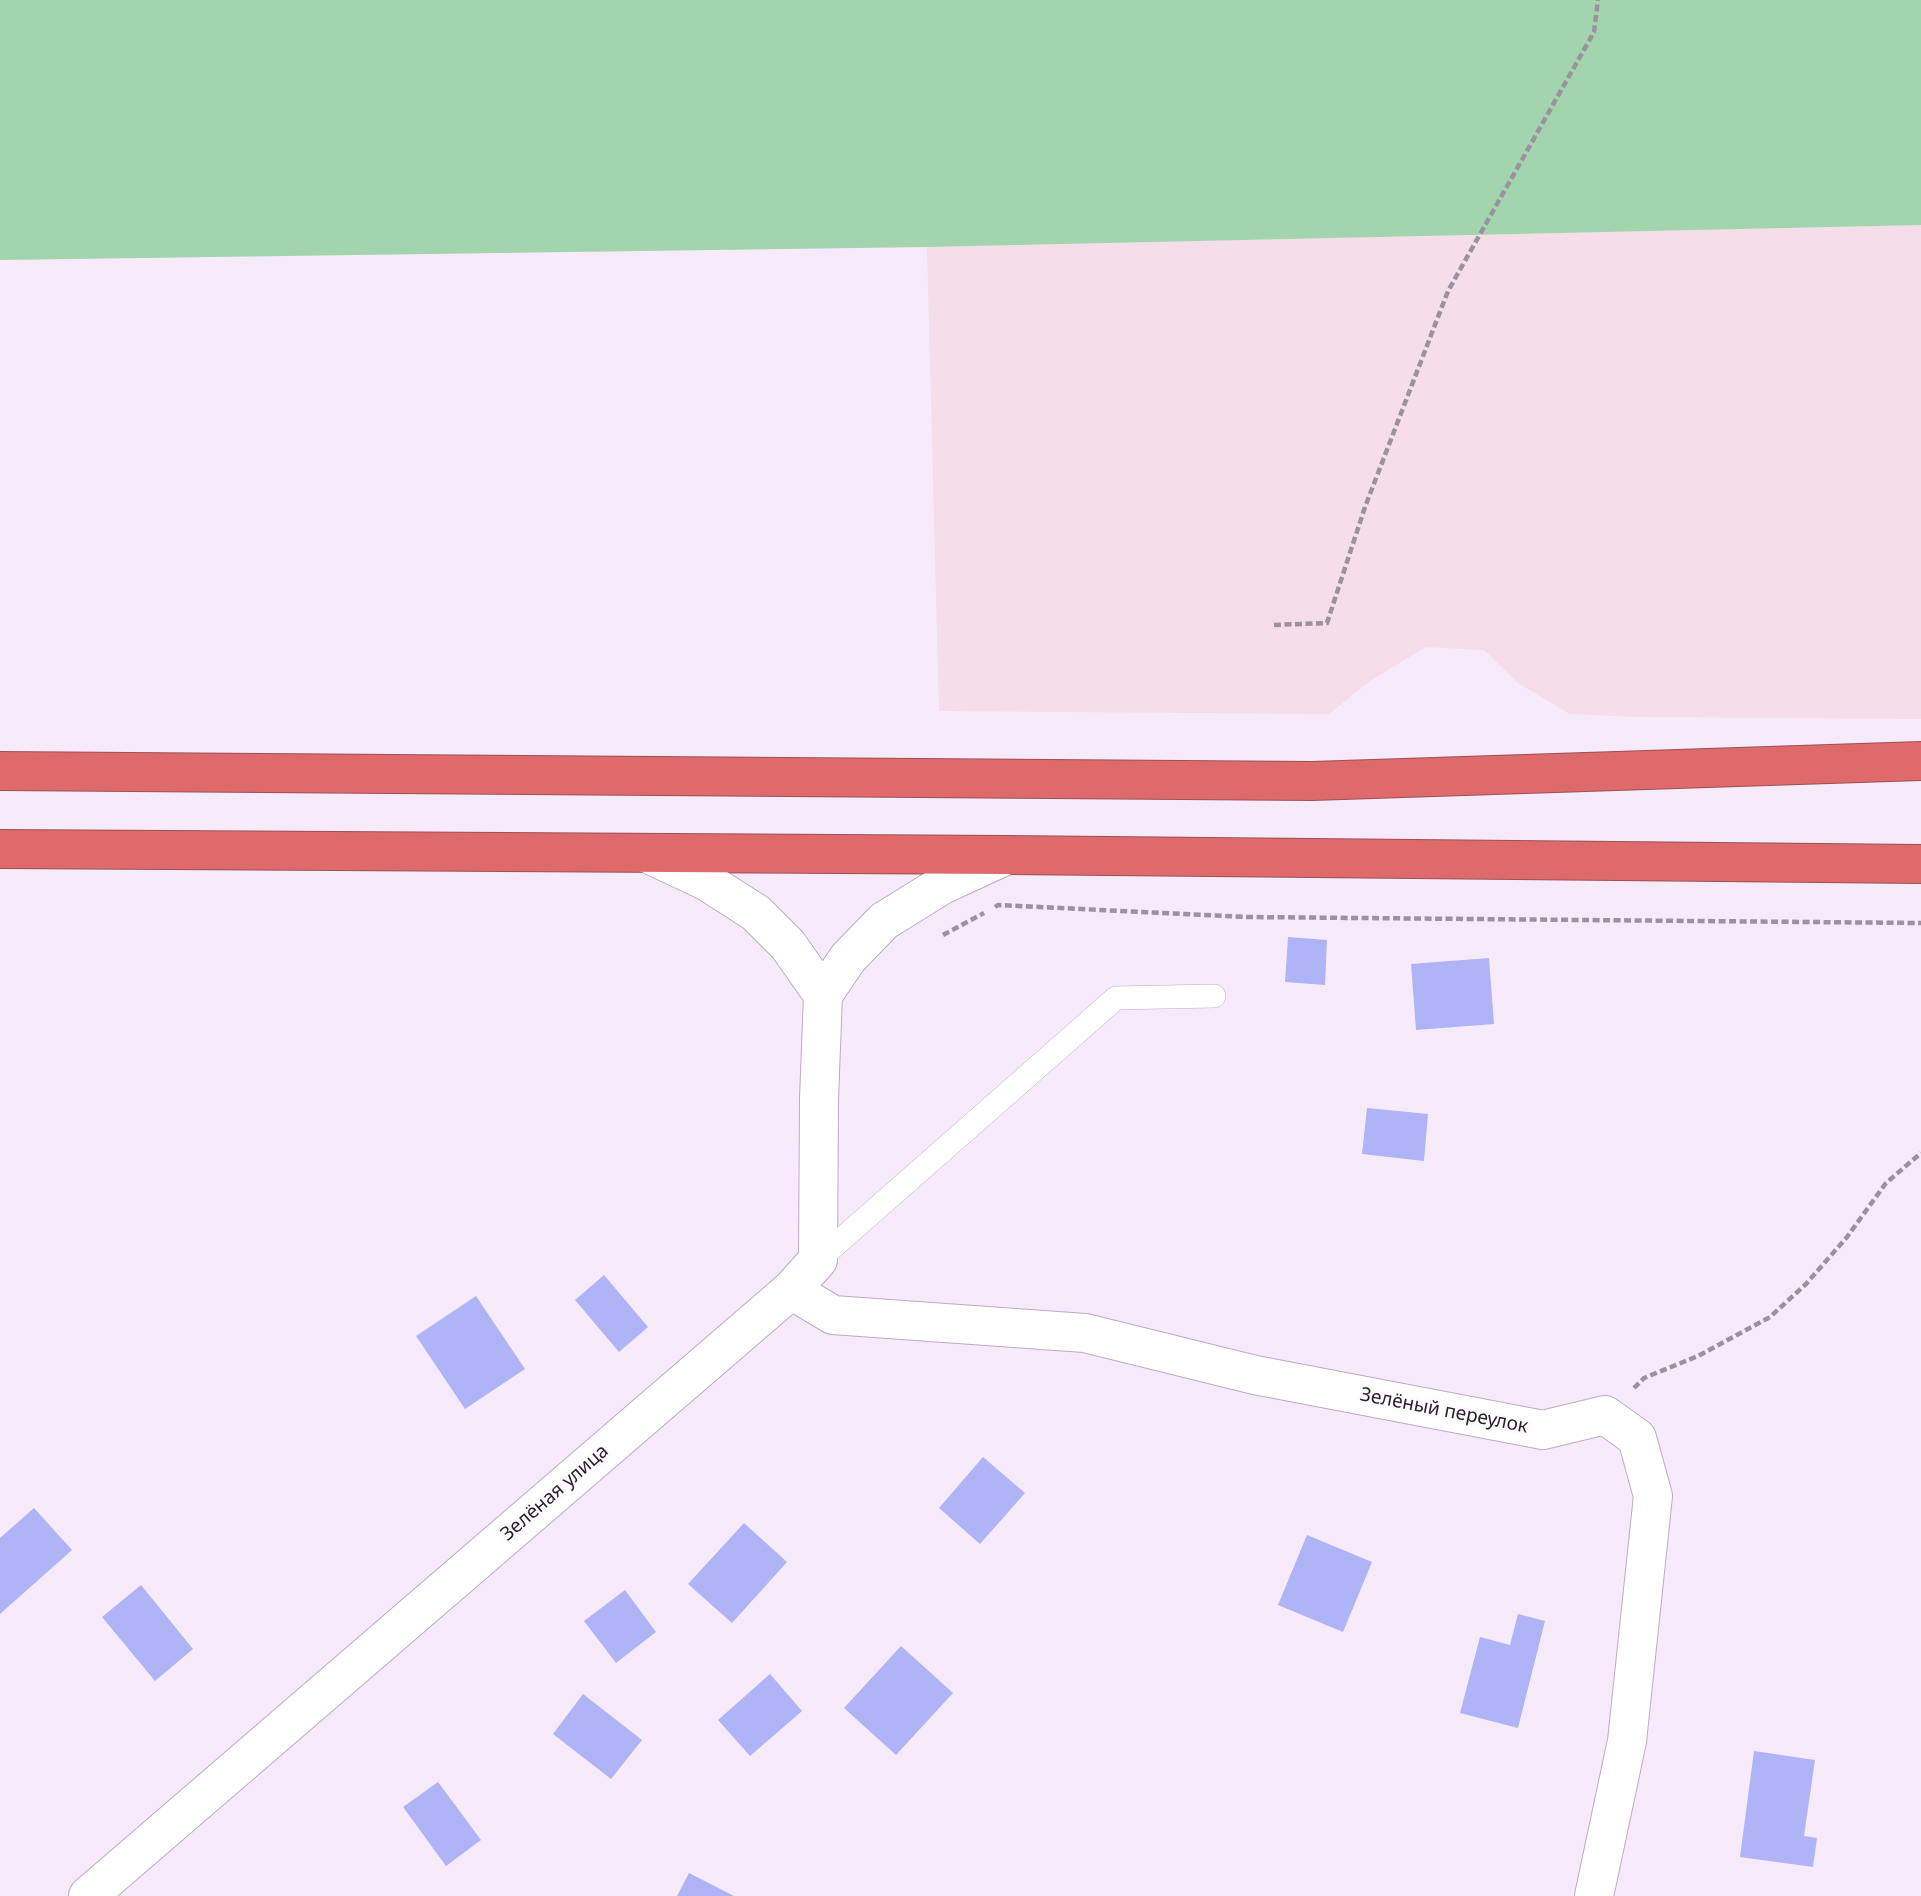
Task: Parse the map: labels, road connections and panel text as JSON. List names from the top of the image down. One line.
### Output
{"streets":{"street":["Зелёный переулок","Зелёная улица"]},"crossings":[["Зелёный переулок","Зелёная улица"]]}
